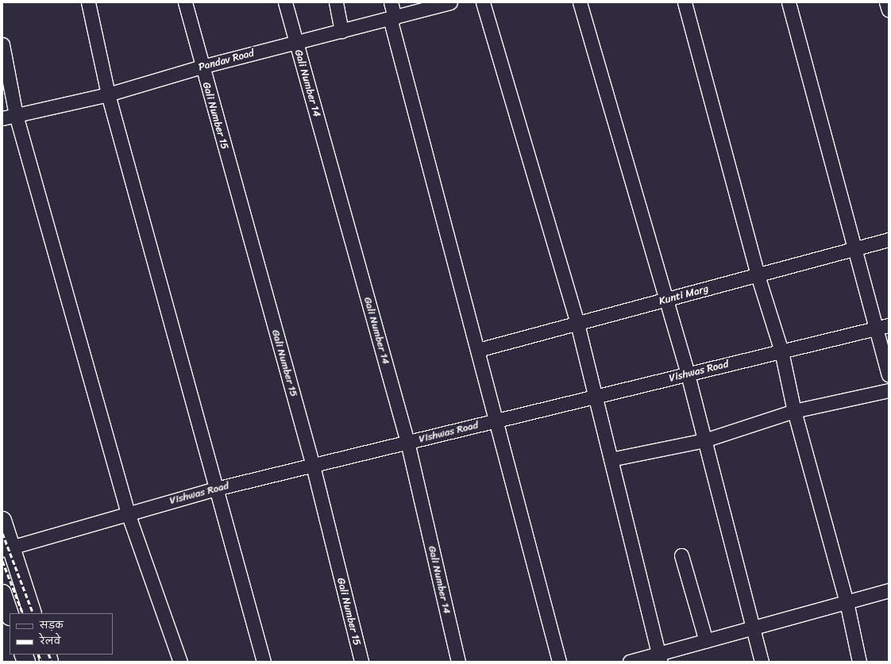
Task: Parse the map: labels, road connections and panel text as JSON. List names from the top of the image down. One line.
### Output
{"streets":{"street":["Pandav Road","Gali Number 14","Gali Number 15","Kunti Marg","Vishwas Road"]},"crossings":[["Pandav Road","Gali Number 14"],["Pandav Road","Gali Number 15"],["Gali Number 14","Vishwas Road"],["Gali Number 15","Vishwas Road"]],"legend":["सड़क","रेलवे"]}
